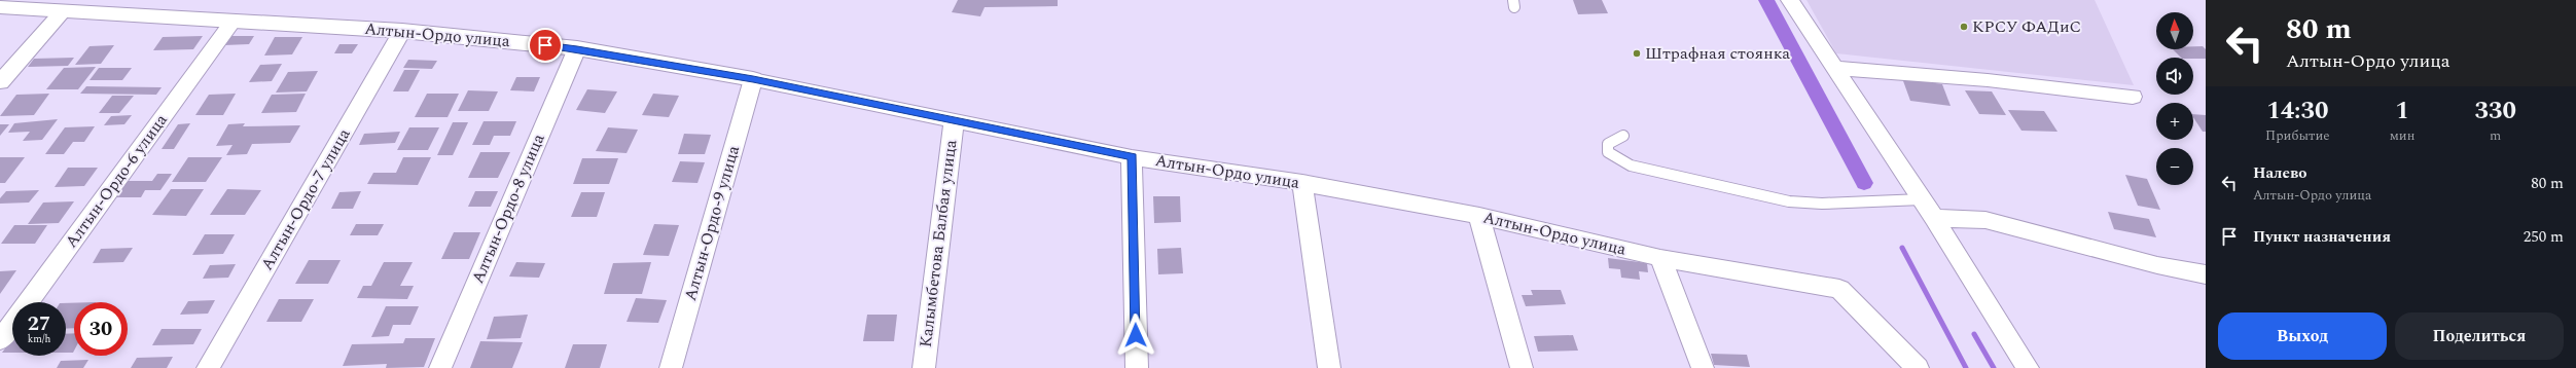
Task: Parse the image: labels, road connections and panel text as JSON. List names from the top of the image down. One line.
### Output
{"streets":{"street":["Алтын-Ордо улица","Алтын-Ордо-6 улица","Алтын-Ордо-7 улица","Алтын-Ордо-8 улица","Алтын-Ордо-9 улица","Калымбетова Балбая улица"]},"crossings":[["Алтын-Ордо улица","Алтын-Ордо-6 улица"],["Алтын-Ордо улица","Алтын-Ордо-7 улица"],["Алтын-Ордо улица","Алтын-Ордо-8 улица"],["Алтын-Ордо улица","Алтын-Ордо-9 улица"],["Алтын-Ордо улица","Калымбетова Балбая улица"]],"places":["КРСУ ФАДиС","Штрафная стоянка"],"north":"top","page":{"turn":["80 m","Алтын-Ордо улица"],"map_buttons":["+","−"],"eta":["14:30","Прибытие","1","мин","330","m"],"list":[{"name":"Налево","note":"Алтын-Ордо улица","value":"80 m"},{"name":"Пункт назначения","value":"250 m"}],"speed":"27 km/h","limit":"30","buttons":["Выход","Поделиться"]}}
